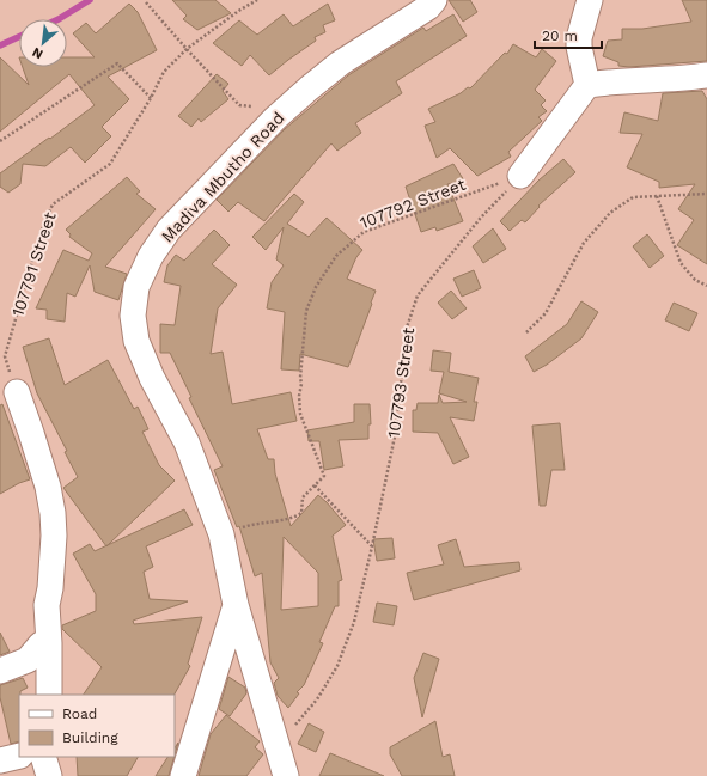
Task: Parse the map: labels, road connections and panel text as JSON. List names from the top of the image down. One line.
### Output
{"streets":{"street":["Madiva Mbutho Road"],"path":["107792 Street","107791 Street","107793 Street"]},"crossings":[["Madiva Mbutho Road","107792 Street"],["Madiva Mbutho Road","107793 Street"],["107792 Street","107793 Street"]],"legend":["Road","Building"],"scale_bar":"20 m","north":"bottom left"}
